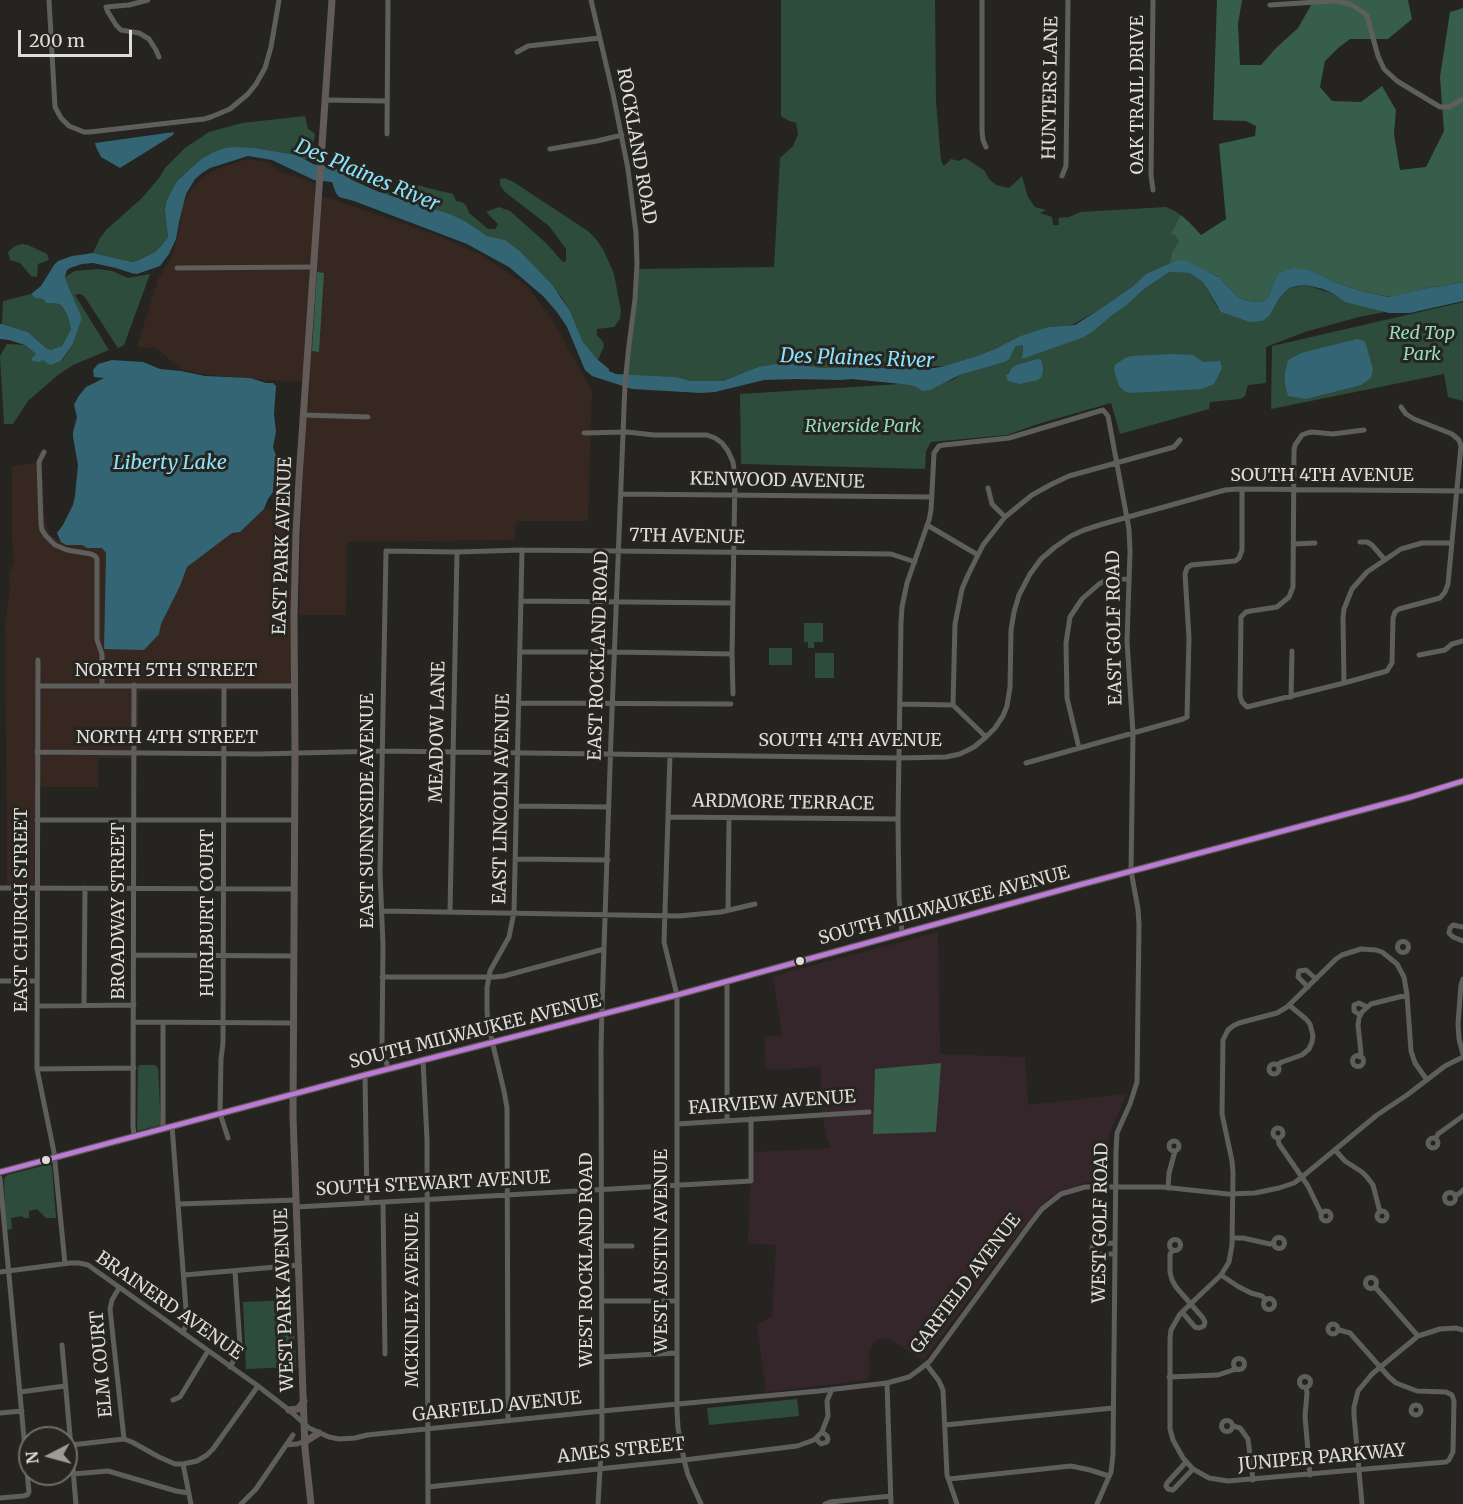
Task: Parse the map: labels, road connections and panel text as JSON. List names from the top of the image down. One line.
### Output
{"streets":{"main road":["EAST PARK AVENUE","SOUTH MILWAUKEE AVENUE","WEST PARK AVENUE"],"street":["HUNTERS LANE","OAK TRAIL DRIVE","ROCKLAND ROAD","SOUTH 4TH AVENUE","KENWOOD AVENUE","7TH AVENUE","EAST GOLF ROAD","EAST ROCKLAND ROAD","NORTH 5TH STREET","MEADOW LANE","NORTH 4TH STREET","EAST LINCOLN AVENUE","ARDMORE TERRACE","EAST SUNNYSIDE AVENUE","EAST CHURCH STREET","BROADWAY STREET","HURLBURT COURT","FAIRVIEW AVENUE","SOUTH STEWART AVENUE","WEST GOLF ROAD","WEST AUSTIN AVENUE","WEST ROCKLAND ROAD","GARFIELD AVENUE","MCKINLEY AVENUE","BRAINERD AVENUE","ELM COURT","AMES STREET","JUNIPER PARKWAY"]},"crossings":[["ROCKLAND ROAD","EAST ROCKLAND ROAD"],["SOUTH 4TH AVENUE","EAST PARK AVENUE"],["SOUTH 4TH AVENUE","EAST GOLF ROAD"],["SOUTH 4TH AVENUE","EAST ROCKLAND ROAD"],["SOUTH 4TH AVENUE","MEADOW LANE"],["SOUTH 4TH AVENUE","NORTH 4TH STREET"],["SOUTH 4TH AVENUE","EAST LINCOLN AVENUE"],["SOUTH 4TH AVENUE","EAST SUNNYSIDE AVENUE"],["SOUTH 4TH AVENUE","WEST AUSTIN AVENUE"],["KENWOOD AVENUE","EAST GOLF ROAD"],["KENWOOD AVENUE","EAST ROCKLAND ROAD"],["7TH AVENUE","EAST ROCKLAND ROAD"],["7TH AVENUE","MEADOW LANE"],["7TH AVENUE","EAST LINCOLN AVENUE"],["7TH AVENUE","EAST SUNNYSIDE AVENUE"],["EAST PARK AVENUE","NORTH 5TH STREET"],["EAST PARK AVENUE","NORTH 4TH STREET"],["EAST PARK AVENUE","SOUTH MILWAUKEE AVENUE"],["EAST PARK AVENUE","WEST PARK AVENUE"],["EAST GOLF ROAD","SOUTH MILWAUKEE AVENUE"],["EAST GOLF ROAD","WEST GOLF ROAD"],["EAST ROCKLAND ROAD","SOUTH MILWAUKEE AVENUE"],["EAST ROCKLAND ROAD","WEST ROCKLAND ROAD"],["NORTH 5TH STREET","EAST CHURCH STREET"],["NORTH 5TH STREET","BROADWAY STREET"],["NORTH 5TH STREET","HURLBURT COURT"],["NORTH 4TH STREET","EAST CHURCH STREET"],["NORTH 4TH STREET","BROADWAY STREET"],["NORTH 4TH STREET","HURLBURT COURT"],["EAST LINCOLN AVENUE","SOUTH MILWAUKEE AVENUE"],["EAST LINCOLN AVENUE","SOUTH STEWART AVENUE"],["EAST LINCOLN AVENUE","GARFIELD AVENUE"],["ARDMORE TERRACE","WEST AUSTIN AVENUE"],["EAST SUNNYSIDE AVENUE","SOUTH MILWAUKEE AVENUE"],["SOUTH MILWAUKEE AVENUE","EAST CHURCH STREET"],["SOUTH MILWAUKEE AVENUE","BROADWAY STREET"],["SOUTH MILWAUKEE AVENUE","HURLBURT COURT"],["SOUTH MILWAUKEE AVENUE","WEST GOLF ROAD"],["SOUTH MILWAUKEE AVENUE","WEST AUSTIN AVENUE"],["SOUTH MILWAUKEE AVENUE","WEST ROCKLAND ROAD"],["SOUTH MILWAUKEE AVENUE","WEST PARK AVENUE"],["SOUTH MILWAUKEE AVENUE","MCKINLEY AVENUE"],["EAST CHURCH STREET","BRAINERD AVENUE"],["FAIRVIEW AVENUE","SOUTH STEWART AVENUE"],["FAIRVIEW AVENUE","WEST AUSTIN AVENUE"],["SOUTH STEWART AVENUE","WEST AUSTIN AVENUE"],["SOUTH STEWART AVENUE","WEST ROCKLAND ROAD"],["SOUTH STEWART AVENUE","WEST PARK AVENUE"],["SOUTH STEWART AVENUE","MCKINLEY AVENUE"],["WEST GOLF ROAD","GARFIELD AVENUE"],["WEST AUSTIN AVENUE","GARFIELD AVENUE"],["WEST AUSTIN AVENUE","AMES STREET"],["WEST ROCKLAND ROAD","GARFIELD AVENUE"],["WEST ROCKLAND ROAD","AMES STREET"],["GARFIELD AVENUE","WEST PARK AVENUE"],["GARFIELD AVENUE","MCKINLEY AVENUE"],["GARFIELD AVENUE","BRAINERD AVENUE"],["GARFIELD AVENUE","JUNIPER PARKWAY"],["WEST PARK AVENUE","BRAINERD AVENUE"],["MCKINLEY AVENUE","AMES STREET"],["BRAINERD AVENUE","ELM COURT"]],"water":["Des Plaines River","Liberty Lake"],"parks":["Red Top Park","Riverside Park"],"scale_bar":"200 m","north":"left"}
